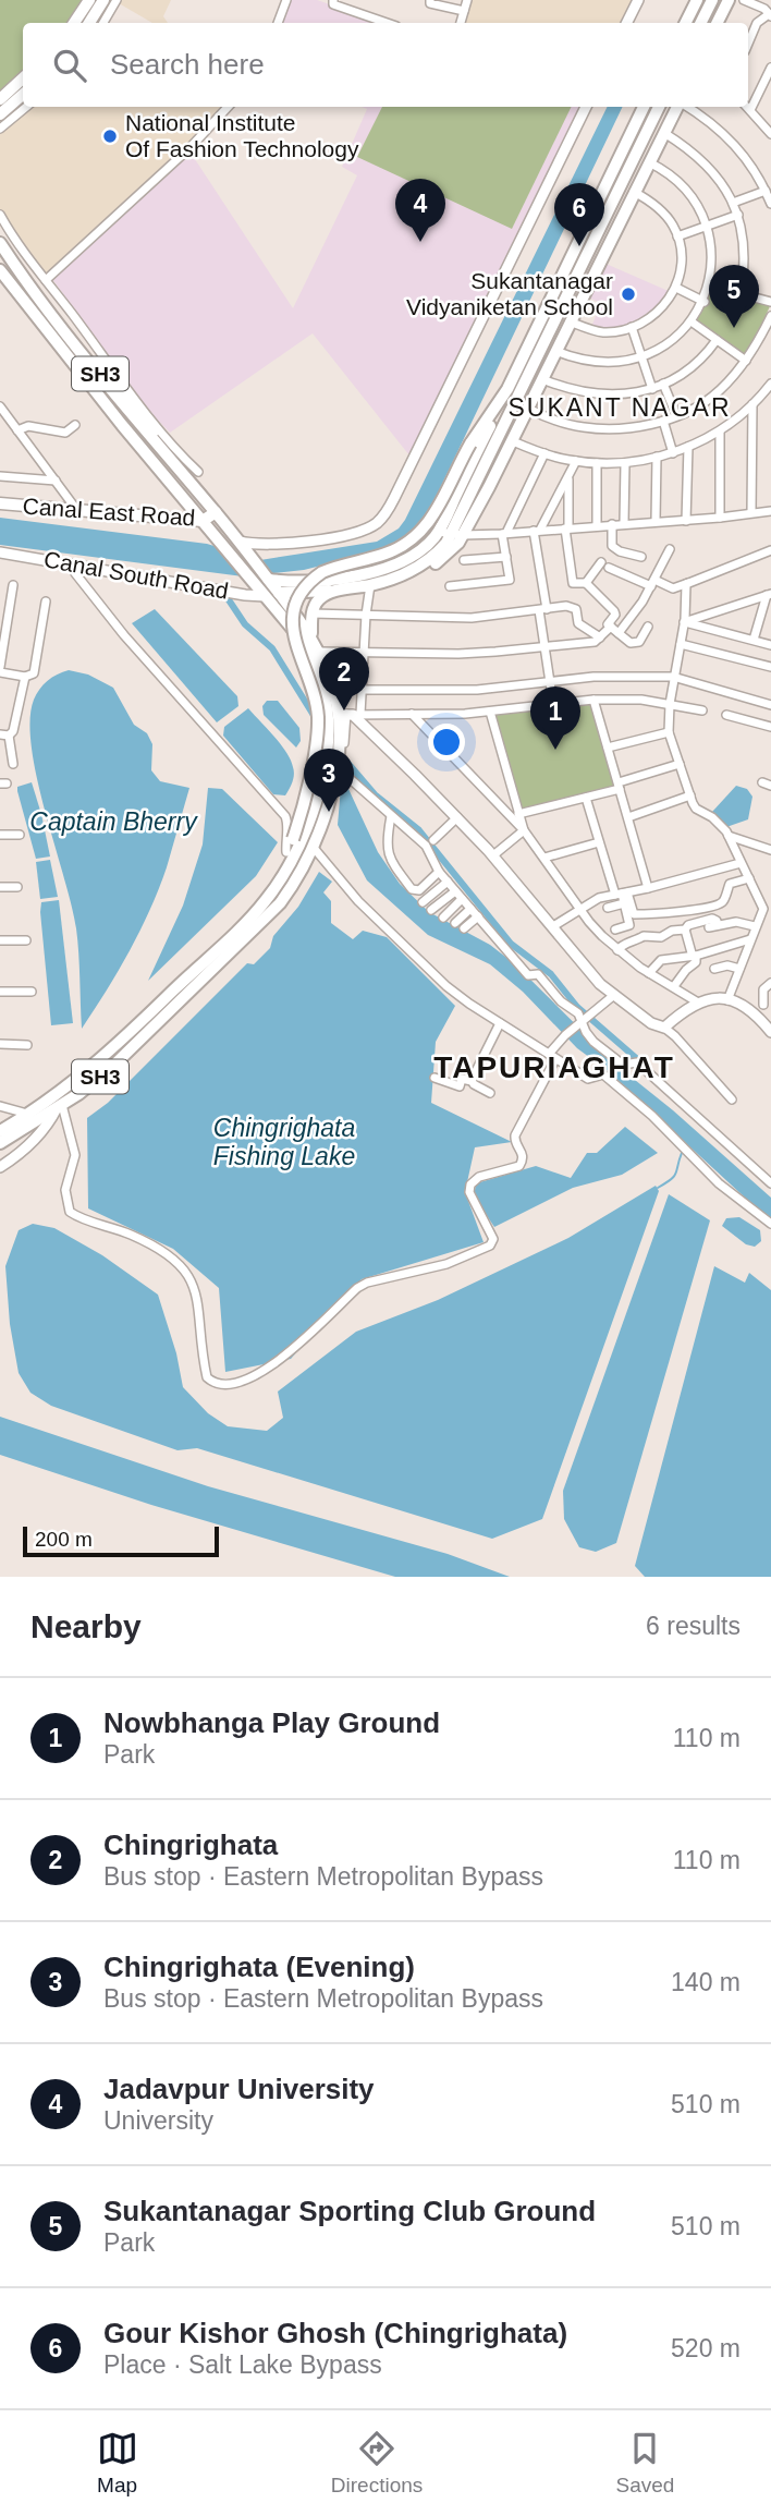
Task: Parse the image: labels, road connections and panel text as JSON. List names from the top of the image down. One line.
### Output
{"streets":{"main road":["SH3","Canal East Road","Canal South Road"]},"crossings":[["SH3","Canal East Road"],["SH3","Canal South Road"]],"districts":["SUKANT NAGAR","TAPURIAGHAT"],"water":["Captain Bherry","Chingrighata Fishing Lake"],"places":["National Institute Of Fashion Technology","Sukantanagar Vidyaniketan School"],"scale_bar":"200 m","page":{"search":"Search here","pins":["4","6","5","2","1","3"],"scale":"200 m","heading":["Nearby","6 results"],"list":[{"mark":"1","name":"Nowbhanga Play Ground","note":"Park","value":"110 m"},{"mark":"2","name":"Chingrighata","note":"Bus stop · Eastern Metropolitan Bypass","value":"110 m"},{"mark":"3","name":"Chingrighata (Evening)","note":"Bus stop · Eastern Metropolitan Bypass","value":"140 m"},{"mark":"4","name":"Jadavpur University","note":"University","value":"510 m"},{"mark":"5","name":"Sukantanagar Sporting Club Ground","note":"Park","value":"510 m"},{"mark":"6","name":"Gour Kishor Ghosh (Chingrighata)","note":"Place · Salt Lake Bypass","value":"520 m"}],"nav":["Map","Directions","Saved"]}}
